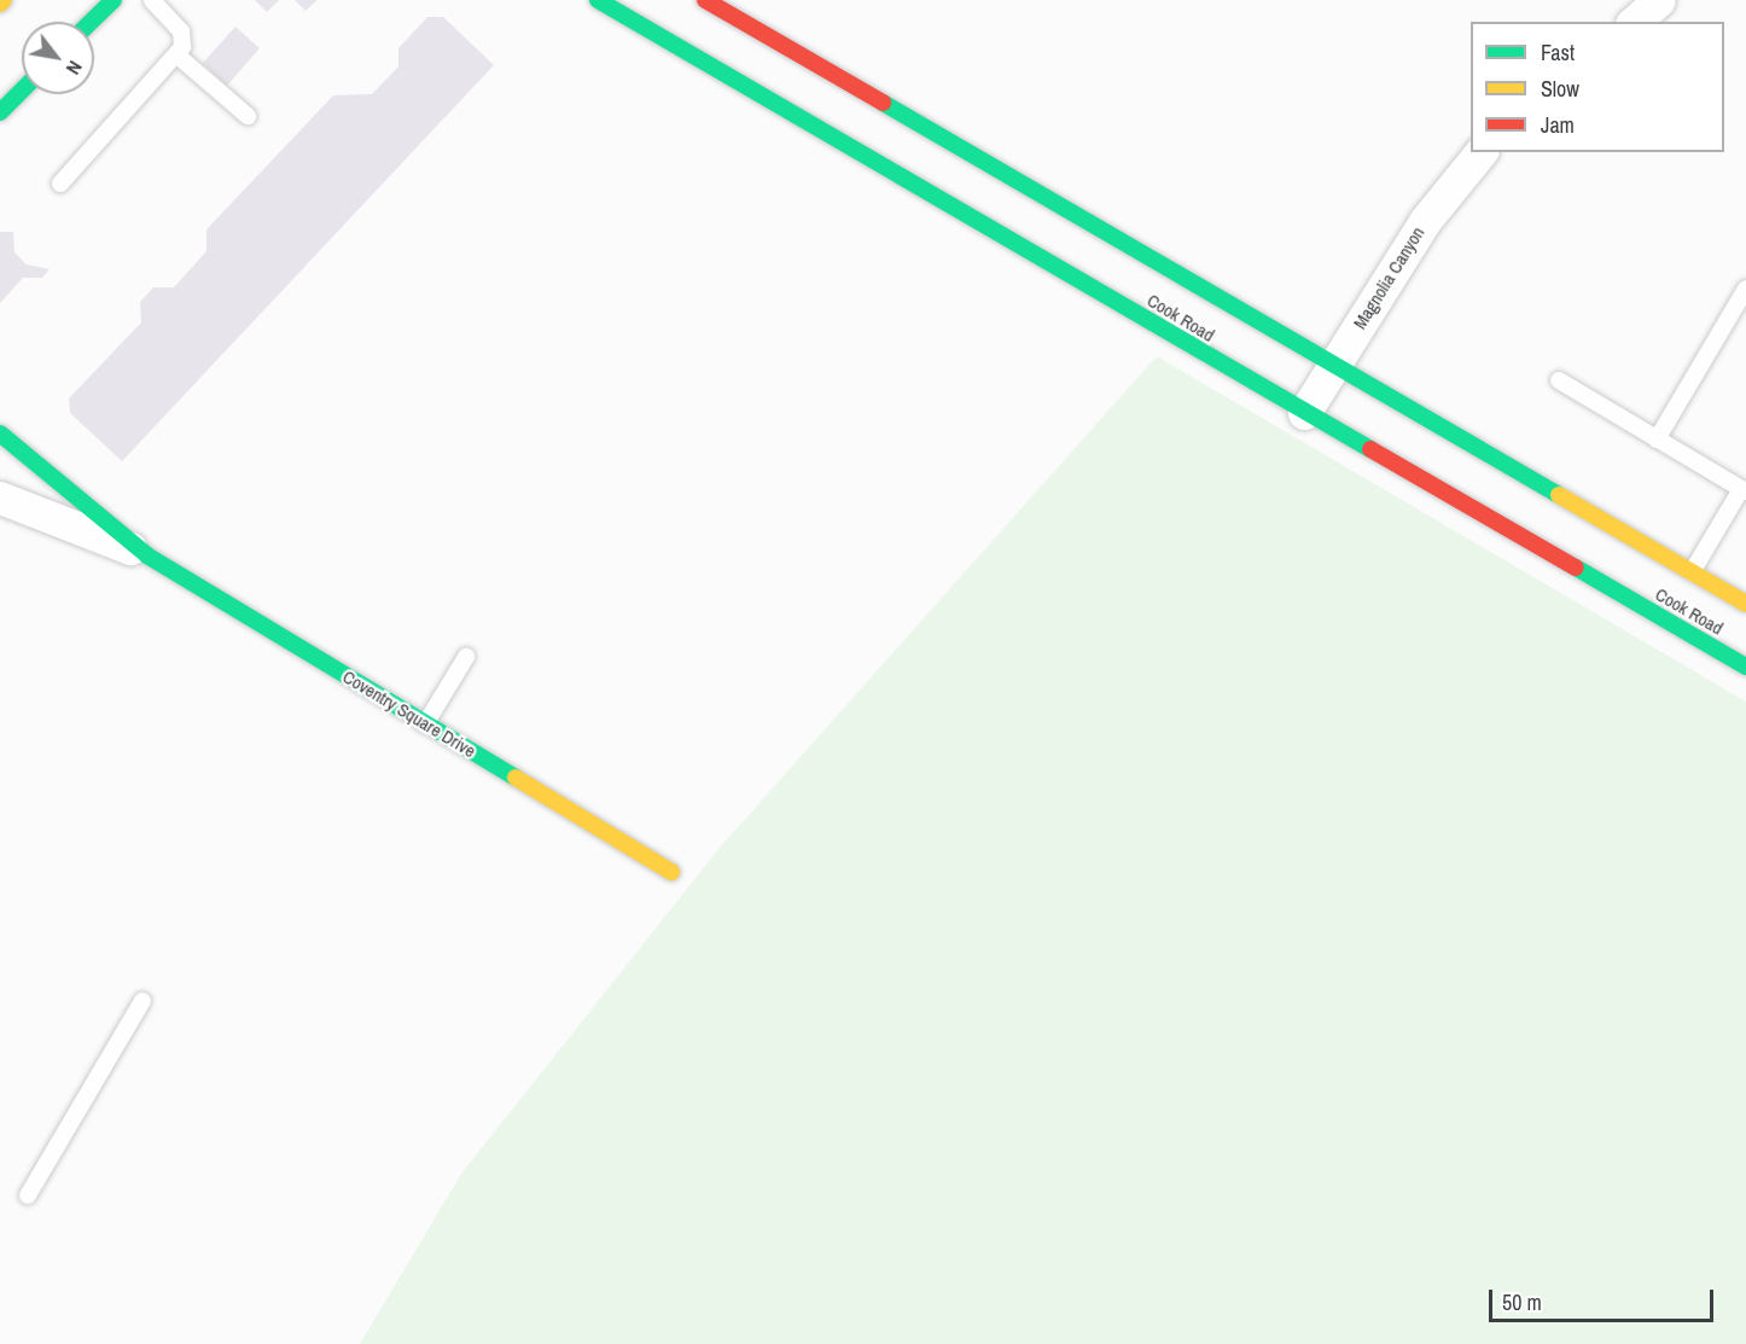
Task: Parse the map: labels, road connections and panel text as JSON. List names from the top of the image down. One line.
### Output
{"streets":{"street":["Magnolia Canyon","Cook Road","Coventry Square Drive"]},"crossings":[["Magnolia Canyon","Cook Road"]],"legend":["Fast","Slow","Jam"],"scale_bar":"50 m","north":"bottom right"}
